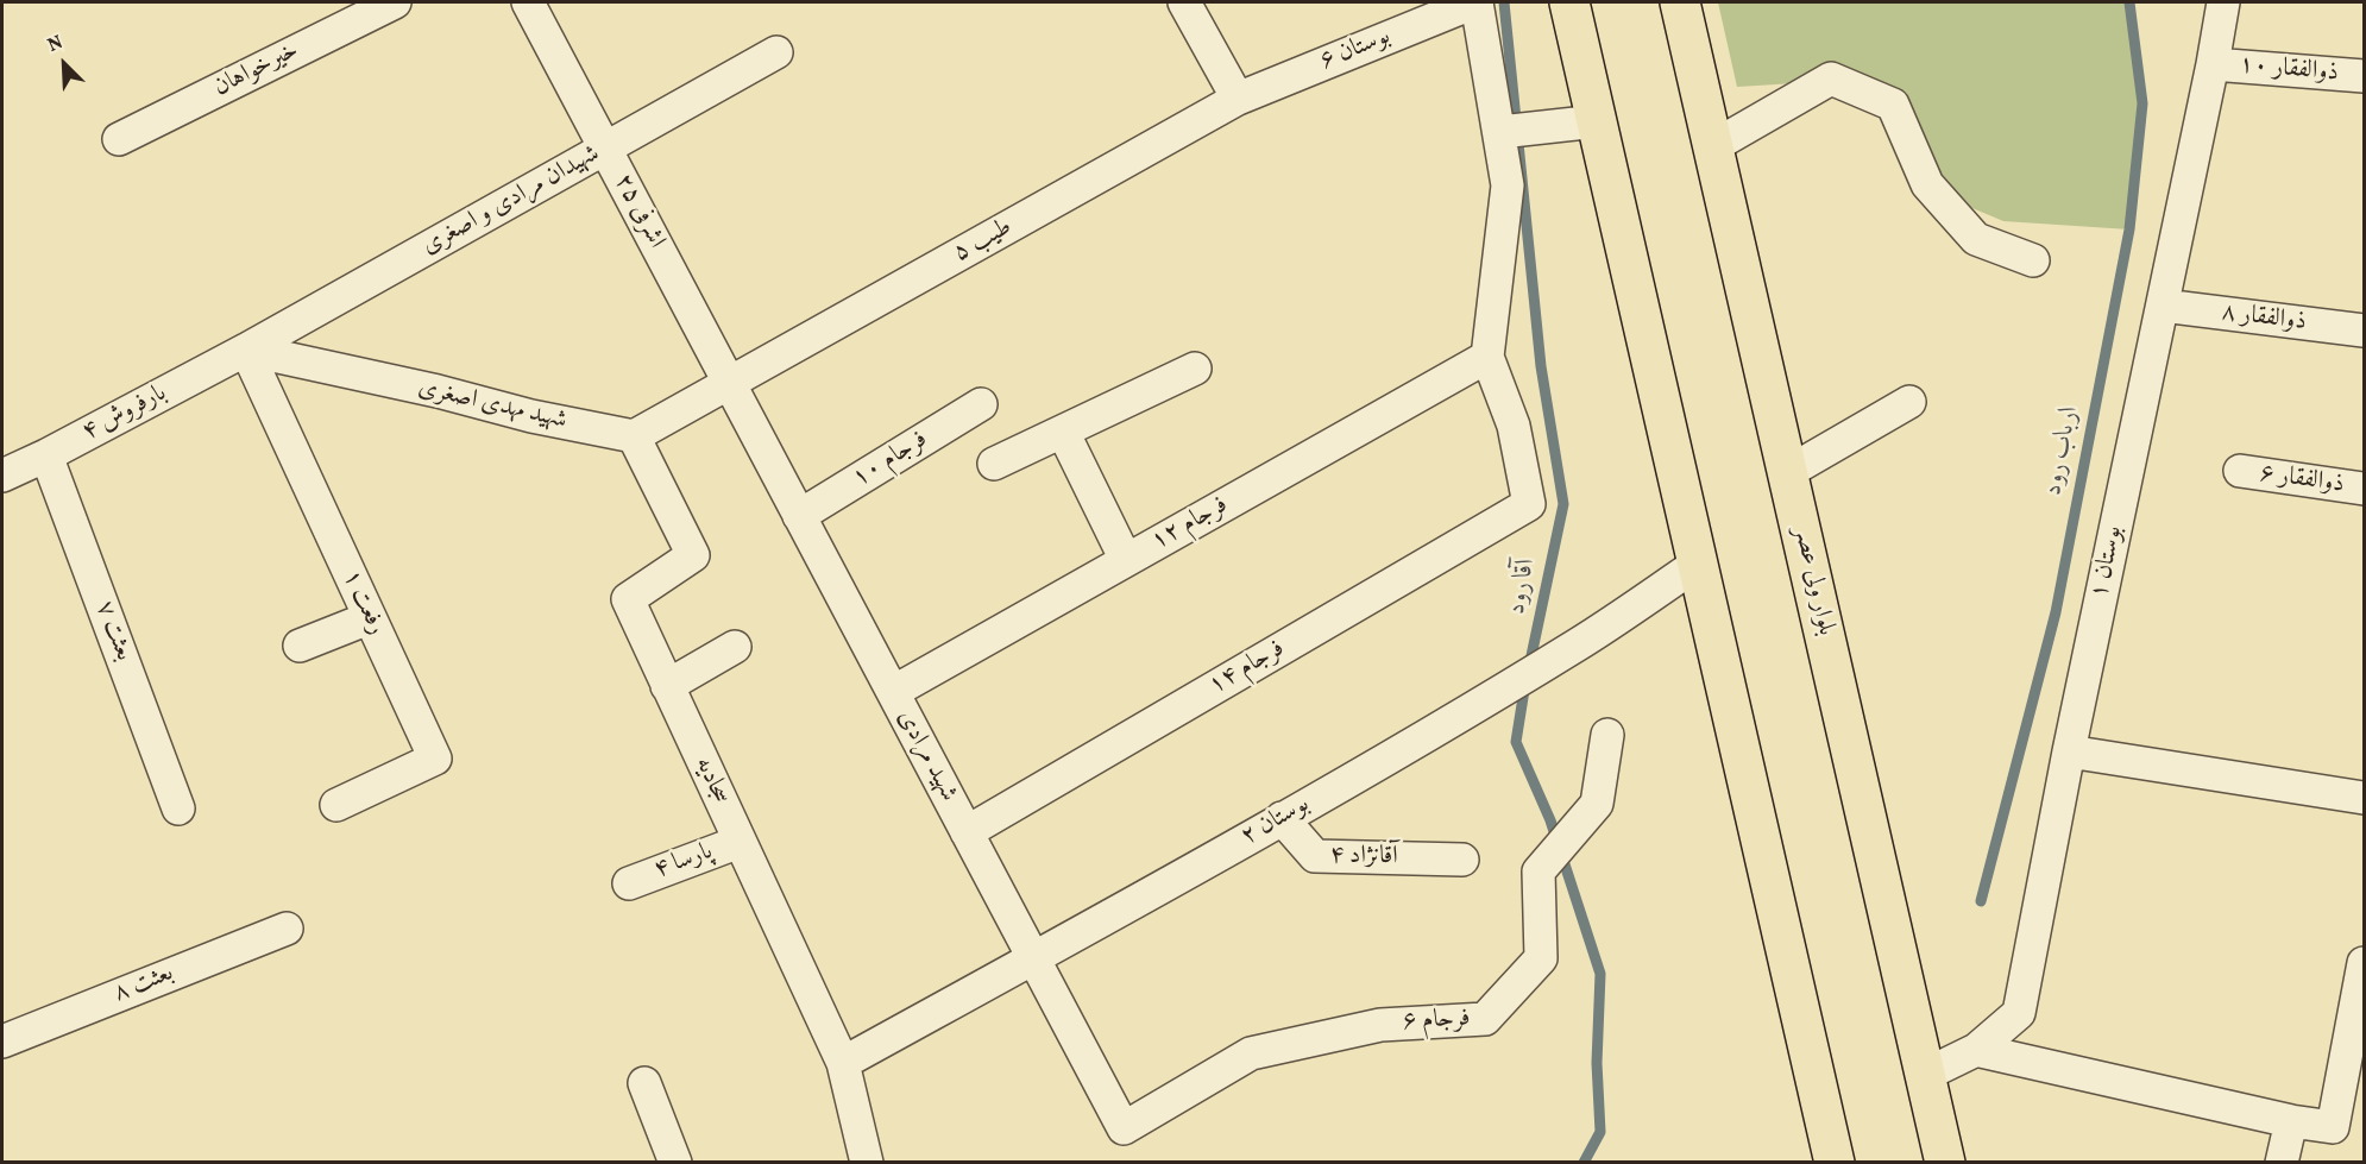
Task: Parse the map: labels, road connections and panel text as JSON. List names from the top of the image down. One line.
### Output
{"streets":{"main road":["بلوار ولی عصر"],"street":["بوستان ۶","خیرخواهان","ذوالفقار ۱۰","شهیدان مرادی و اصغری","اشرفی ۲۵","طیب ۵","ذوالفقار ۸","شهید مهدی اصغری","بارفروش ۴","فرجام ۱۰","ذوالفقار ۶","فرجام ۱۲","بوستان ۱","رفعت ۱","بعثت ۷","فرجام ۱۴","شهید مرادی","سجادیه","بوستان ۲","آقانژاد ۴","پارسا ۴","بعثت ۸","فرجام ۶"]},"crossings":[["بوستان ۶","طیب ۵"],["بوستان ۶","فرجام ۱۲"],["بوستان ۶","فرجام ۱۴"],["ذوالفقار ۱۰","بوستان ۱"],["شهیدان مرادی و اصغری","اشرفی ۲۵"],["شهیدان مرادی و اصغری","شهید مهدی اصغری"],["شهیدان مرادی و اصغری","بارفروش ۴"],["شهیدان مرادی و اصغری","رفعت ۱"],["اشرفی ۲۵","طیب ۵"],["اشرفی ۲۵","شهید مرادی"],["طیب ۵","شهید مرادی"],["ذوالفقار ۸","بوستان ۱"],["شهید مهدی اصغری","بارفروش ۴"],["شهید مهدی اصغری","رفعت ۱"],["شهید مهدی اصغری","سجادیه"],["بارفروش ۴","رفعت ۱"],["بارفروش ۴","بعثت ۷"],["فرجام ۱۰","شهید مرادی"],["فرجام ۱۲","فرجام ۱۴"],["فرجام ۱۲","شهید مرادی"],["بوستان ۱","بلوار ولی عصر"],["فرجام ۱۴","شهید مرادی"],["شهید مرادی","بوستان ۲"],["شهید مرادی","فرجام ۶"],["سجادیه","بوستان ۲"],["سجادیه","پارسا ۴"],["بوستان ۲","آقانژاد ۴"]],"water":["ارباب رود","آقا رود"],"north":"top left"}
